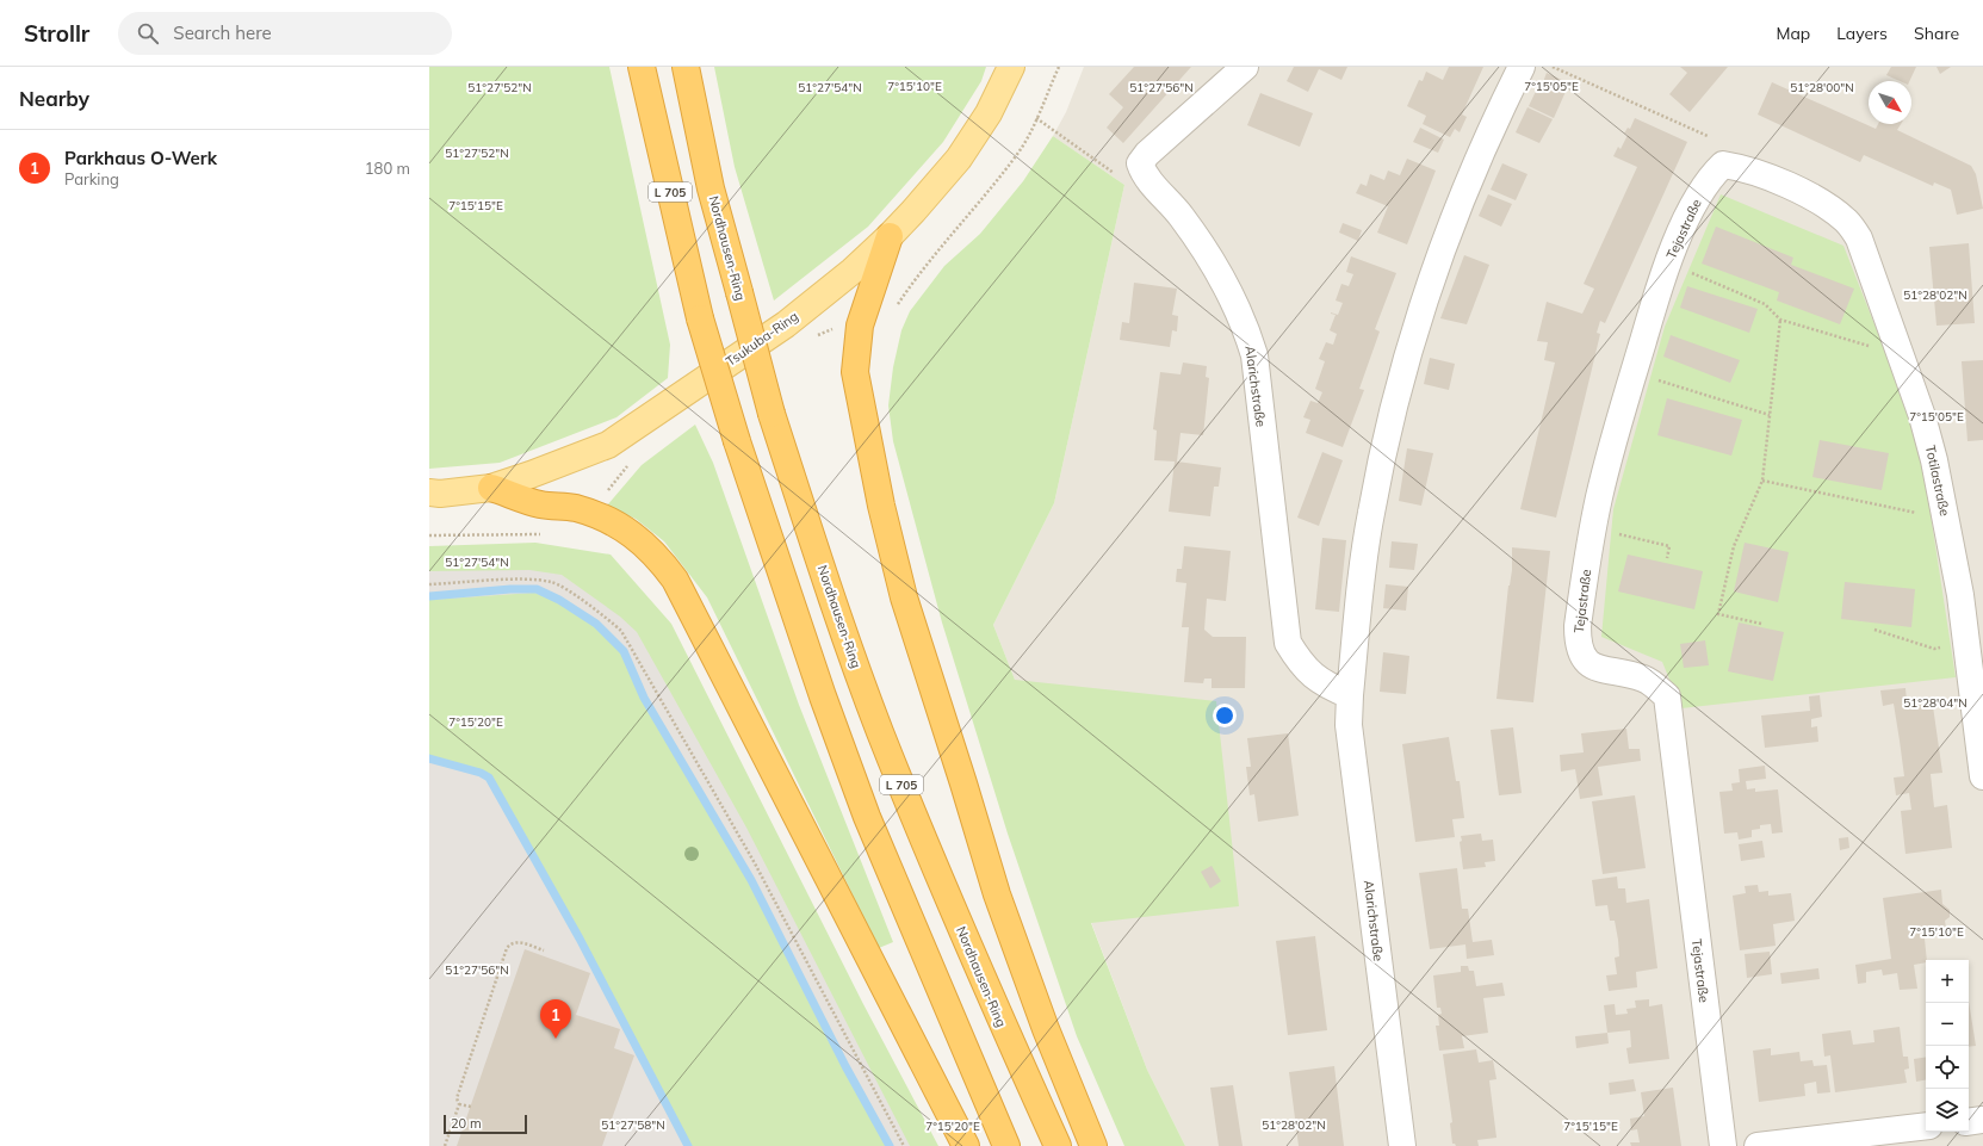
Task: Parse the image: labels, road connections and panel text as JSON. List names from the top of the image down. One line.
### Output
{"streets":{"highway":["L 705","Nordhausen-Ring"],"main road":["Tsukuba-Ring"],"street":["Tejastraße","Alarichstraße","Totilastraße"]},"crossings":[["Tejastraße","Totilastraße"]],"scale_bar":"20 m","north":"bottom right","page":{"header":"Strollr","search":"Search here","nav":["Map","Layers","Share"],"heading":"Nearby","list":[{"mark":"1","name":"Parkhaus O-Werk","note":"Parking","value":"180 m"}],"map_buttons":["+","−"],"pins":"1","scale":"20 m"},"coordinates":["7°15'10\"E","7°15'05\"E","51°27'52\"N","51°27'54\"N","51°27'56\"N","51°28'00\"N","7°15'15\"E","51°28'02\"N","51°28'04\"N","7°15'20\"E","51°27'58\"N"]}
